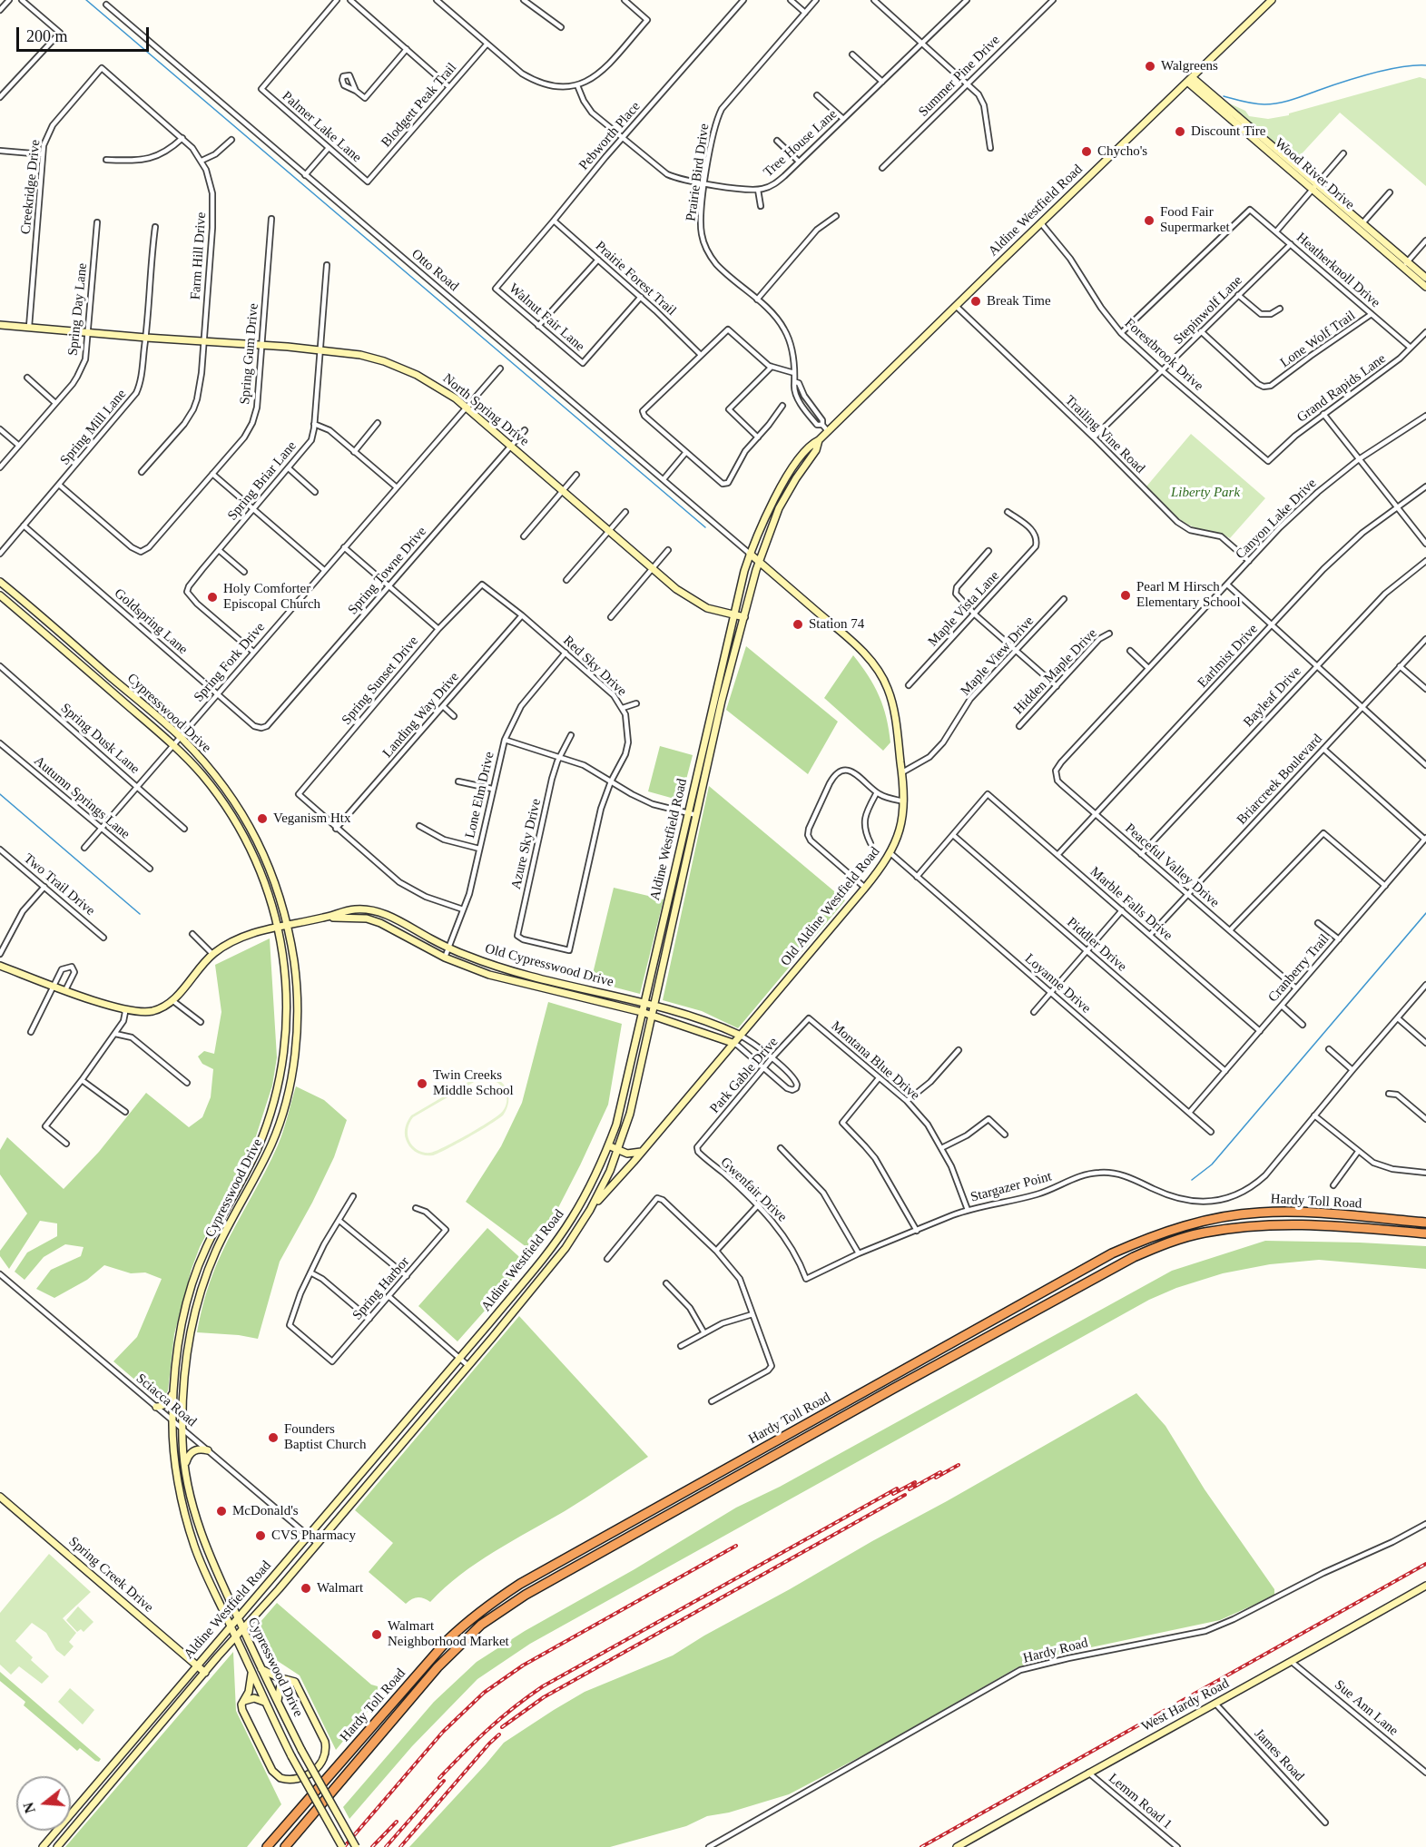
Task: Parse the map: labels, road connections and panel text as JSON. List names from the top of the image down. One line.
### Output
{"streets":{"highway":["Hardy Toll Road"],"main road":["Wood River Drive","Aldine Westfield Road","North Spring Drive","Cypresswood Drive","Old Aldine Westfield Road","Old Cypresswood Drive","Spring Creek Drive","West Hardy Road"],"street":["Summer Pine Drive","Blodgett Peak Trail","Palmer Lake Lane","Pebworth Place","Tree House Lane","Prairie Bird Drive","Creekridge Drive","Farm Hill Drive","Otto Road","Heatherknoll Drive","Prairie Forest Trail","Spring Day Lane","Stepinwolf Lane","Walnut Fair Lane","Lone Wolf Trail","Spring Gum Drive","Forestbrook Drive","Grand Rapids Lane","Spring Mill Lane","Trailing Vine Road","Spring Briar Lane","Canyon Lake Drive","Spring Towne Drive","Maple Vista Lane","Goldspring Lane","Maple View Drive","Earlmist Drive","Spring Fork Drive","Red Sky Drive","Hidden Maple Drive","Spring Sunset Drive","Bayleaf Drive","Landing Way Drive","Spring Dusk Lane","Briarcreek Boulevard","Lone Elm Drive","Autumn Springs Lane","Azure Sky Drive","Peaceful Valley Drive","Two Trail Drive","Marble Falls Drive","Piddler Drive","Cranberry Trail","Loyanne Drive","Montana Blue Drive","Park Gable Drive","Stargazer Point","Gwenfair Drive","Spring Harbor","Sciacca Road","Hardy Road","Sue Ann Lane","James Road","Lemm Road 1"]},"crossings":[["Blodgett Peak Trail","Palmer Lake Lane"],["Pebworth Place","Tree House Lane"],["Pebworth Place","Prairie Forest Trail"],["Pebworth Place","Walnut Fair Lane"],["Tree House Lane","Prairie Bird Drive"],["Prairie Bird Drive","Aldine Westfield Road"],["Wood River Drive","Aldine Westfield Road"],["Creekridge Drive","Farm Hill Drive"],["Creekridge Drive","North Spring Drive"],["Aldine Westfield Road","Otto Road"],["Aldine Westfield Road","Forestbrook Drive"],["Aldine Westfield Road","North Spring Drive"],["Aldine Westfield Road","Trailing Vine Road"],["Aldine Westfield Road","Cypresswood Drive"],["Aldine Westfield Road","Old Aldine Westfield Road"],["Aldine Westfield Road","Old Cypresswood Drive"],["Aldine Westfield Road","Sciacca Road"],["Aldine Westfield Road","Spring Creek Drive"],["Farm Hill Drive","North Spring Drive"],["Otto Road","Old Aldine Westfield Road"],["Heatherknoll Drive","Stepinwolf Lane"],["Heatherknoll Drive","Lone Wolf Trail"],["Heatherknoll Drive","Forestbrook Drive"],["Heatherknoll Drive","Grand Rapids Lane"],["Prairie Forest Trail","Walnut Fair Lane"],["Spring Day Lane","North Spring Drive"],["Stepinwolf Lane","Lone Wolf Trail"],["Stepinwolf Lane","Forestbrook Drive"],["Stepinwolf Lane","Trailing Vine Road"],["Spring Gum Drive","North Spring Drive"],["Spring Gum Drive","Spring Mill Lane"],["Forestbrook Drive","Grand Rapids Lane"],["North Spring Drive","Spring Mill Lane"],["North Spring Drive","Spring Briar Lane"],["North Spring Drive","Spring Towne Drive"],["North Spring Drive","Spring Fork Drive"],["Spring Mill Lane","Goldspring Lane"],["Trailing Vine Road","Canyon Lake Drive"],["Spring Briar Lane","Spring Fork Drive"],["Canyon Lake Drive","Peaceful Valley Drive"],["Spring Towne Drive","Goldspring Lane"],["Goldspring Lane","Spring Fork Drive"],["Maple View Drive","Old Aldine Westfield Road"],["Earlmist Drive","Peaceful Valley Drive"],["Earlmist Drive","Marble Falls Drive"],["Spring Fork Drive","Cypresswood Drive"],["Spring Fork Drive","Spring Dusk Lane"],["Spring Fork Drive","Autumn Springs Lane"],["Red Sky Drive","Spring Sunset Drive"],["Red Sky Drive","Landing Way Drive"],["Red Sky Drive","Lone Elm Drive"],["Red Sky Drive","Azure Sky Drive"],["Spring Sunset Drive","Landing Way Drive"],["Bayleaf Drive","Peaceful Valley Drive"],["Cypresswood Drive","Old Cypresswood Drive"],["Cypresswood Drive","Sciacca Road"],["Briarcreek Boulevard","Peaceful Valley Drive"],["Briarcreek Boulevard","Marble Falls Drive"],["Lone Elm Drive","Old Cypresswood Drive"],["Peaceful Valley Drive","Cranberry Trail"],["Marble Falls Drive","Piddler Drive"],["Marble Falls Drive","Cranberry Trail"],["Old Aldine Westfield Road","Old Cypresswood Drive"],["Old Aldine Westfield Road","Loyanne Drive"],["Piddler Drive","Cranberry Trail"],["Cranberry Trail","Loyanne Drive"],["Montana Blue Drive","Park Gable Drive"],["Montana Blue Drive","Stargazer Point"],["Park Gable Drive","Gwenfair Drive"],["Stargazer Point","Gwenfair Drive"],["West Hardy Road","Sue Ann Lane"],["West Hardy Road","James Road"],["West Hardy Road","Lemm Road 1"]],"parks":["Liberty Park"],"places":["Walgreens","Discount Tire","Chycho's","Food Fair Supermarket","Break Time","Pearl M Hirsch Elementary School","Holy Comforter Episcopal Church","Station 74","Veganism Htx","Twin Creeks Middle School","Founders Baptist Church","McDonald's","CVS Pharmacy","Walmart","Walmart Neighborhood Market"],"scale_bar":"200 m","north":"left"}
